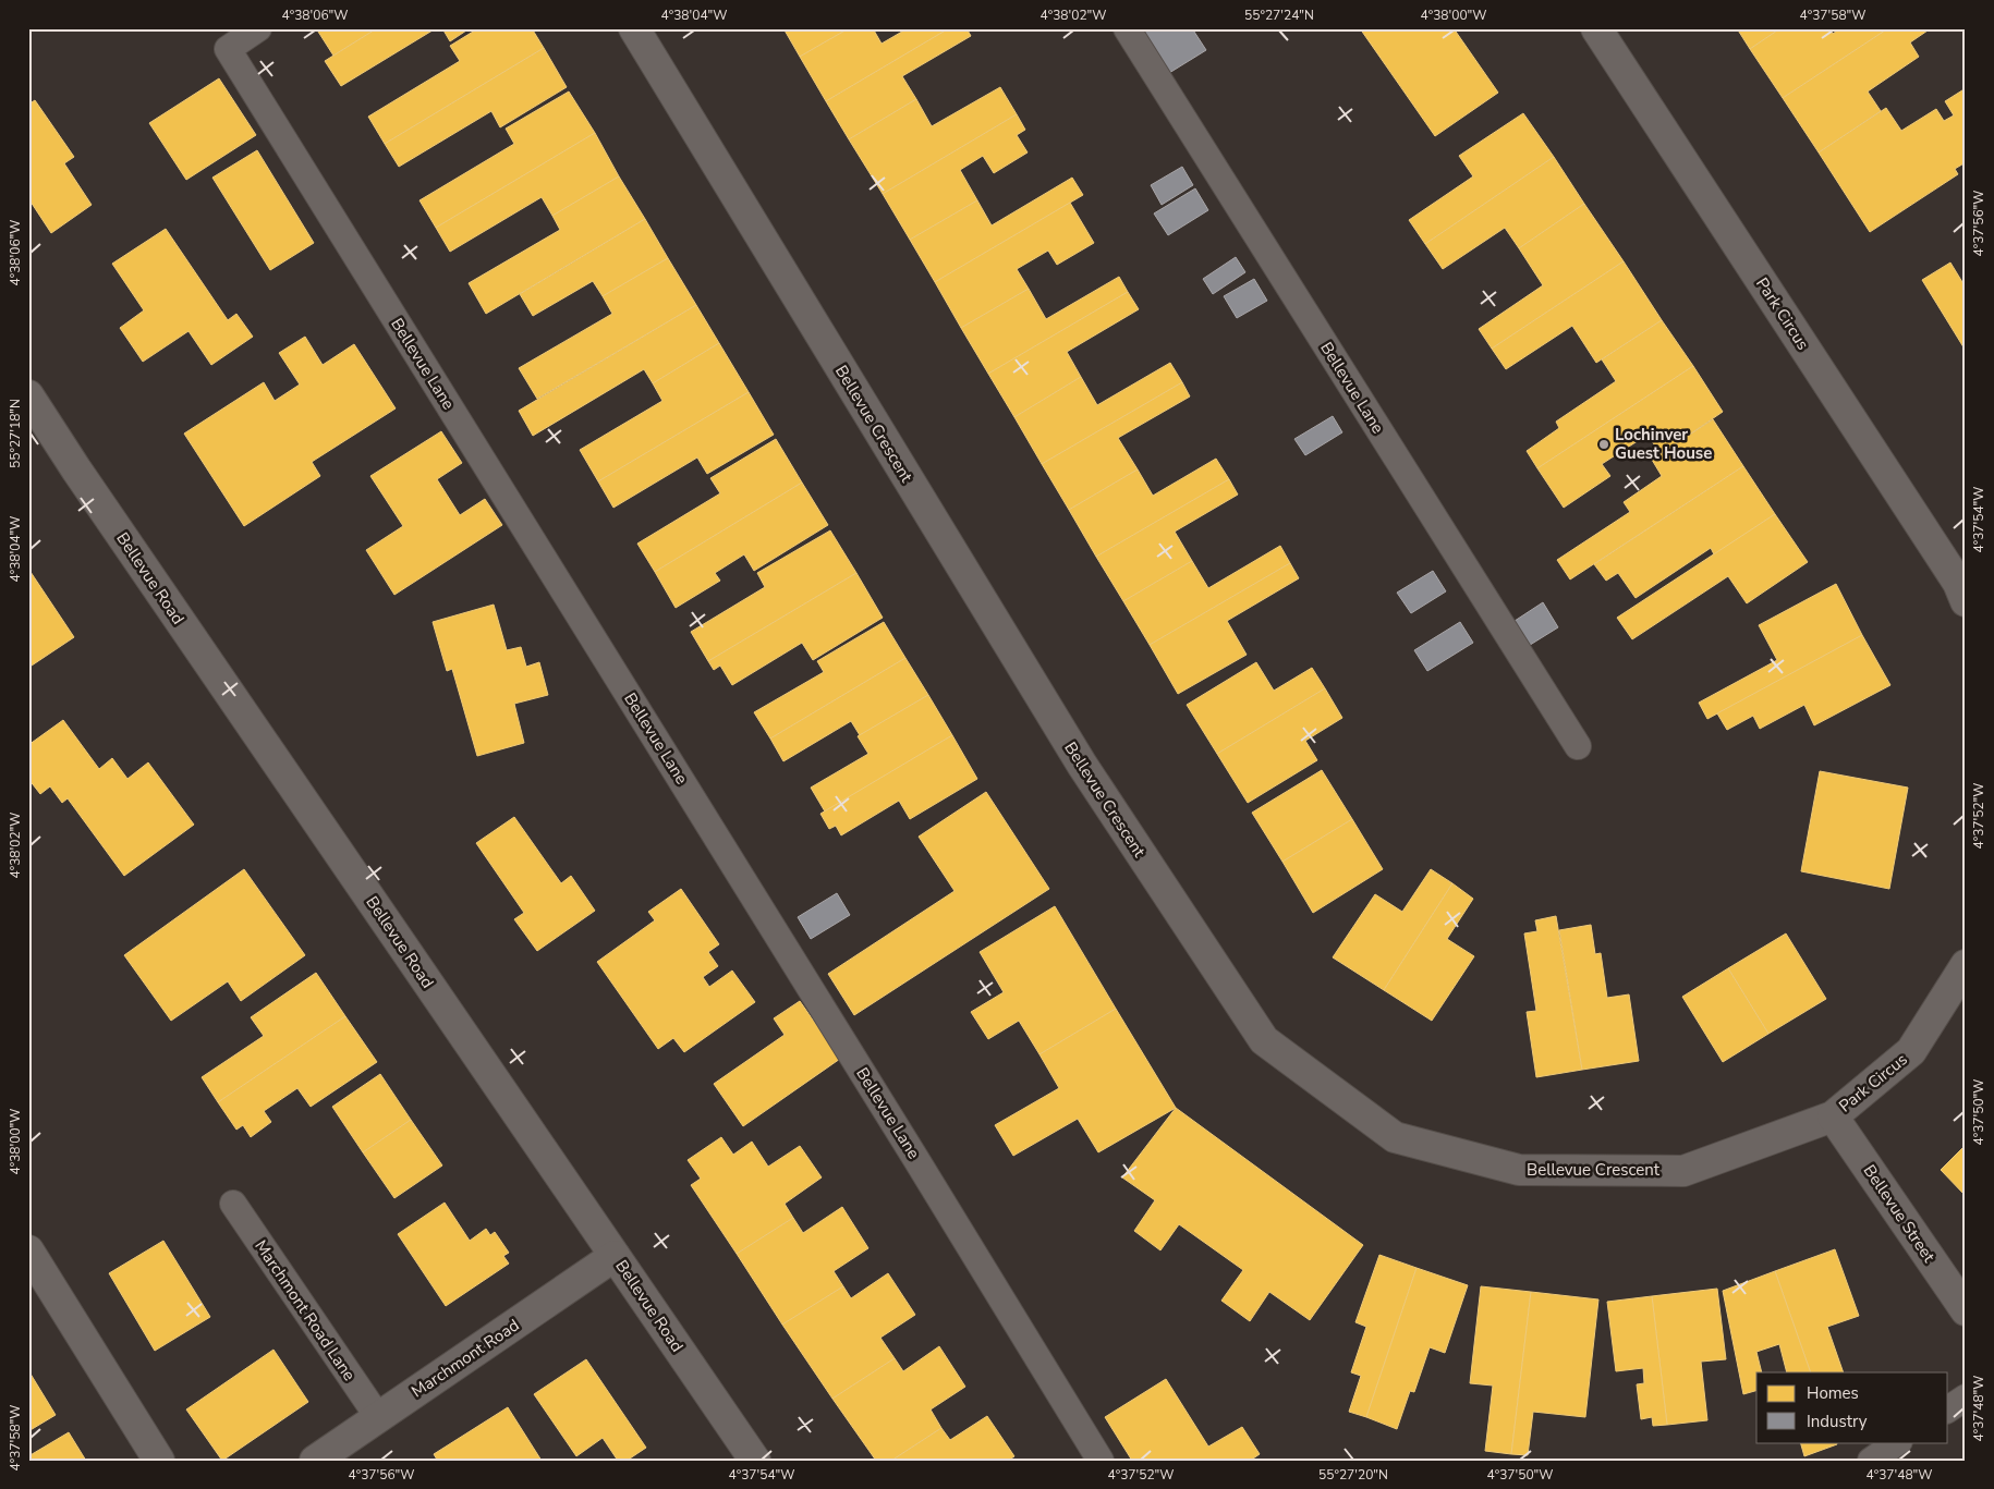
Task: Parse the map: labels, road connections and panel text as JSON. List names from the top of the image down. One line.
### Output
{"streets":{"street":["Park Circus","Bellevue Crescent","Bellevue Road","Bellevue Street","Marchmont Road"],"lane":["Bellevue Lane","Marchmont Road Lane"]},"crossings":[["Park Circus","Bellevue Crescent"],["Park Circus","Bellevue Street"],["Bellevue Crescent","Bellevue Street"],["Bellevue Road","Marchmont Road"],["Marchmont Road Lane","Marchmont Road"]],"places":["Lochinver Guest House"],"legend":["Homes","Industry"],"coordinates":["4°38'06\"W","4°38'04\"W","4°38'02\"W","55°27'24\"N","4°38'00\"W","4°37'58\"W","4°37'56\"W","55°27'18\"N","4°37'54\"W","4°37'52\"W","4°37'50\"W","4°37'48\"W","55°27'20\"N"]}
